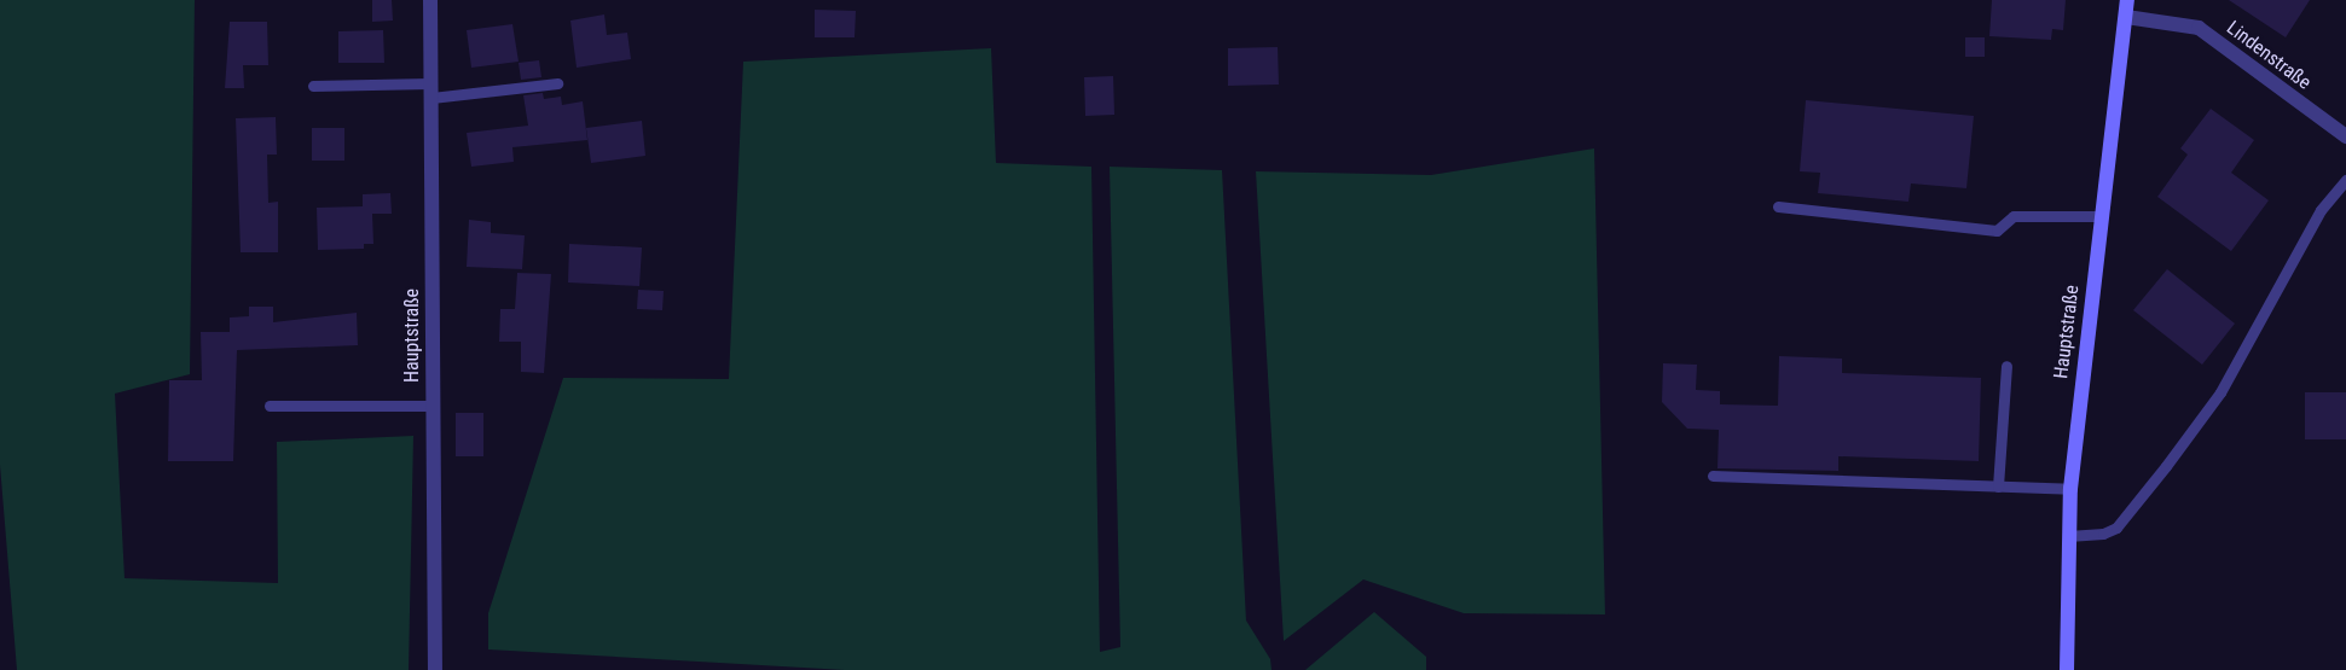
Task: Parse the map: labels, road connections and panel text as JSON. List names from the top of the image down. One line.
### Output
{"streets":{"street":["Lindenstraße","Hauptstraße"]},"crossings":[["Lindenstraße","Hauptstraße"]]}
